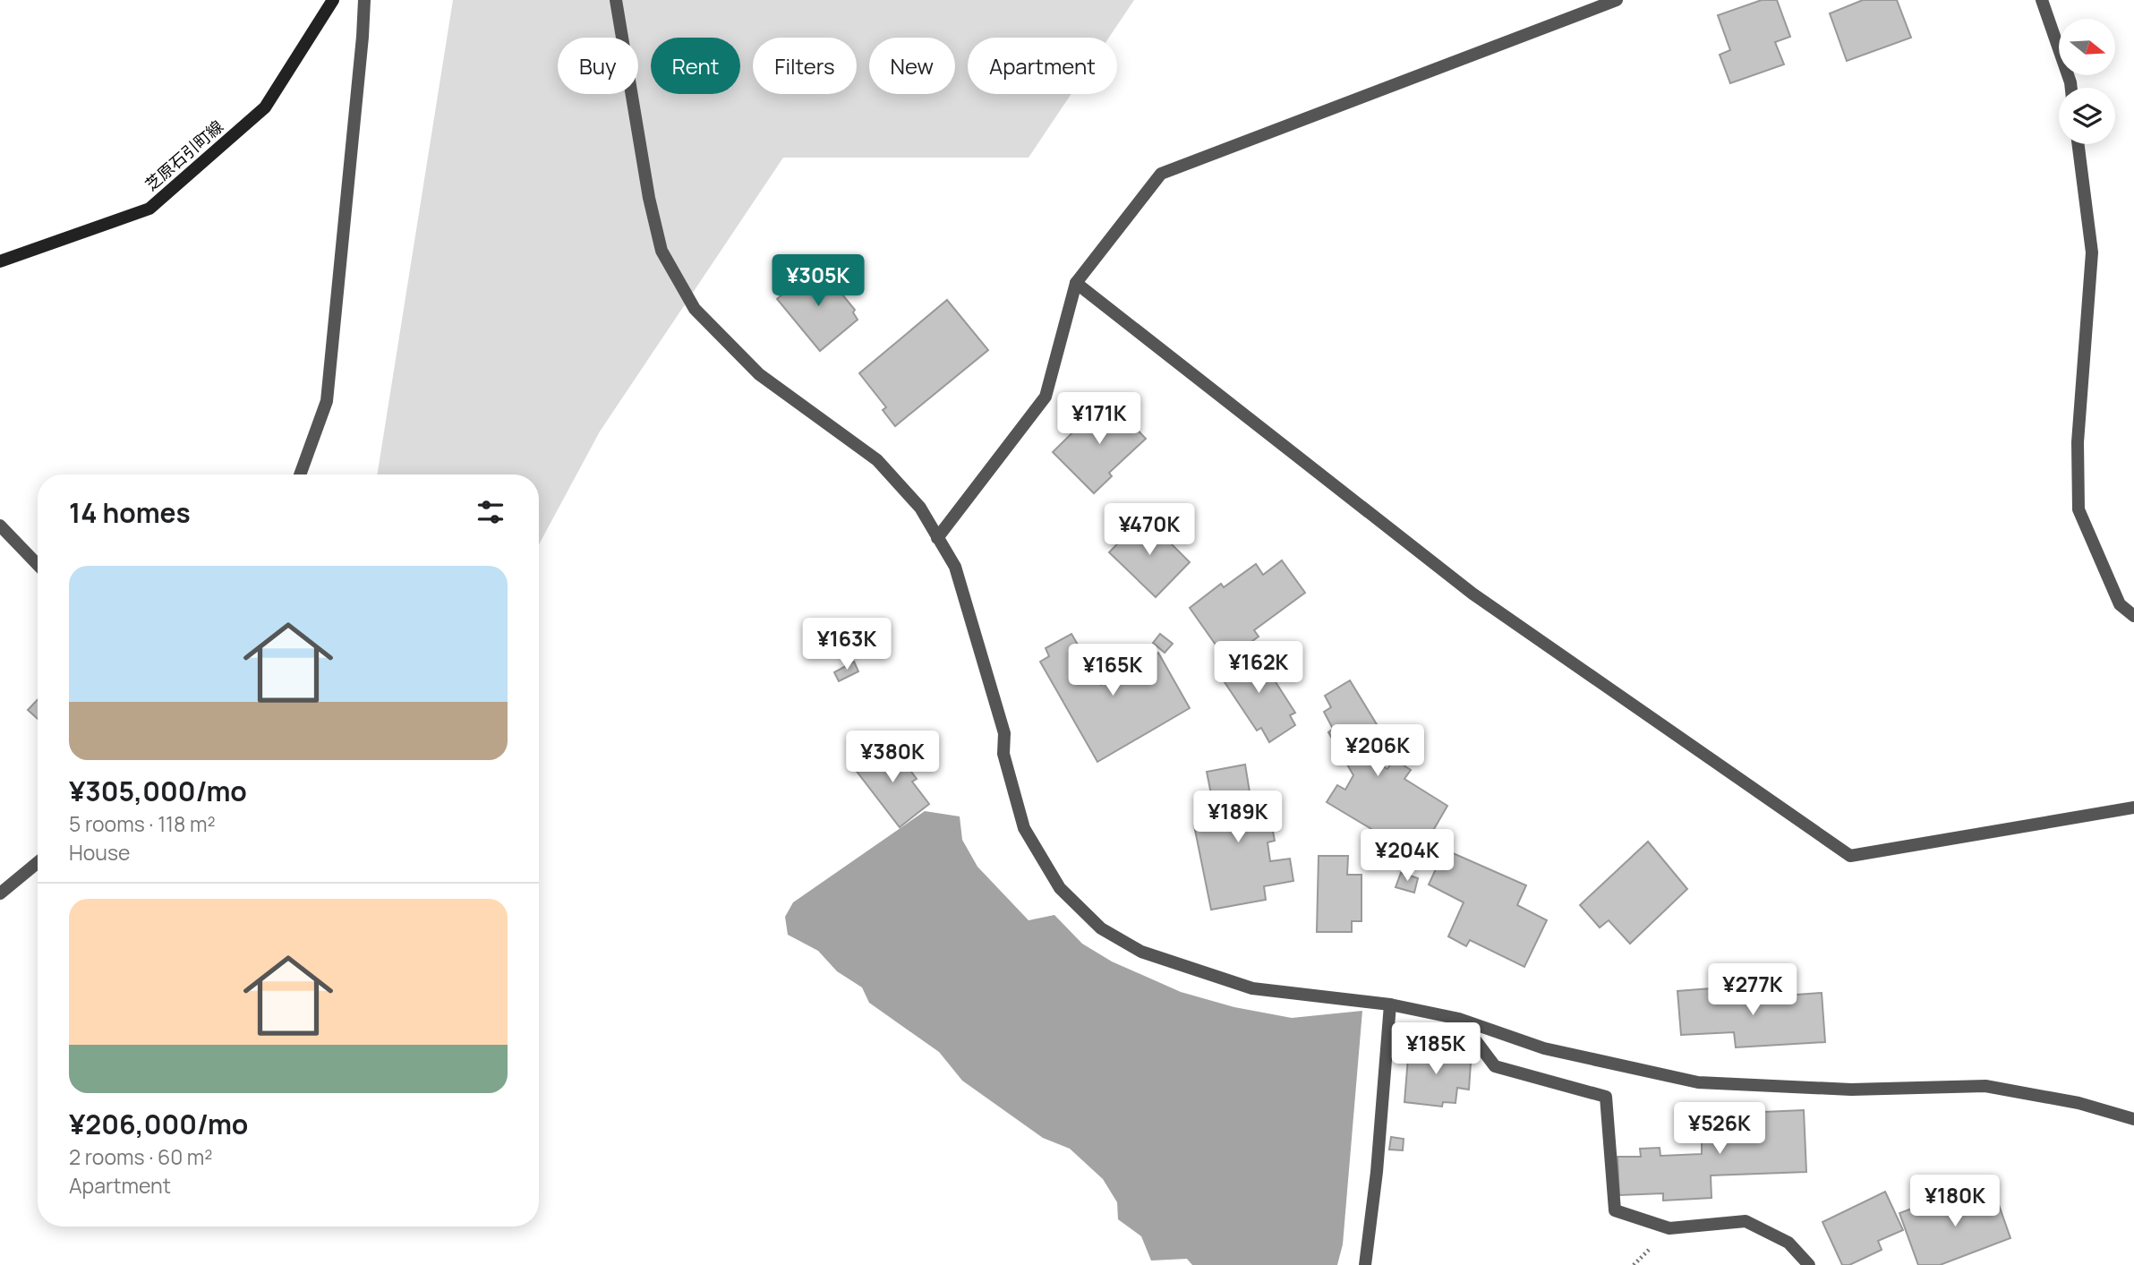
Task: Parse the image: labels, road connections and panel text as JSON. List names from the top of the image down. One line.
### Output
{"streets":{"main road":["芝原石引町線"]},"north":"right","page":{"chip":["Buy","Rent","Filters","New","Apartment"],"price":["¥305K","¥171K","¥470K","¥163K","¥162K","¥165K","¥206K","¥380K","¥189K","¥204K","¥277K","¥185K","¥526K","¥180K"],"heading":"14 homes","list":[{"name":"¥305,000/mo","note":"5 rooms · 118 m² · House"},{"name":"¥206,000/mo","note":"2 rooms · 60 m² · Apartment"}]}}
